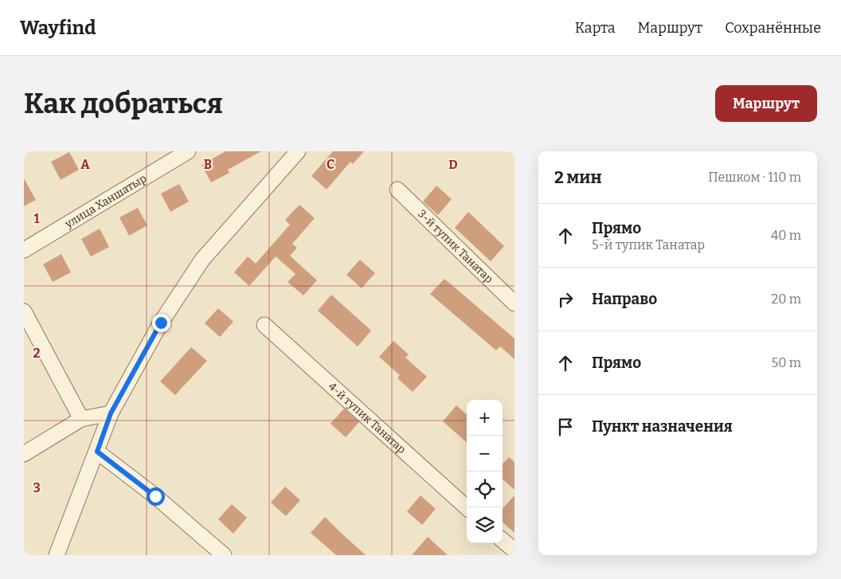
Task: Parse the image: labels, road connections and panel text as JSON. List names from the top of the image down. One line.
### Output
{"streets":{"street":["улица Ханшатыр","3-й тупик Танатар","4-й тупик Танатар"]},"page":{"header":"Wayfind","nav":["Карта","Маршрут","Сохранённые"],"buttons":"Маршрут","title":"Как добраться","heading":["2 мин","Пешком · 110 m"],"list":[["Прямо","5-й тупик Танатар","40 m"],["Направо","20 m"],["Прямо","50 m"],"Пункт назначения"],"map_buttons":["+","−"]},"grid":{"columns":["A","B","C","D"],"rows":["1","2","3"]}}
